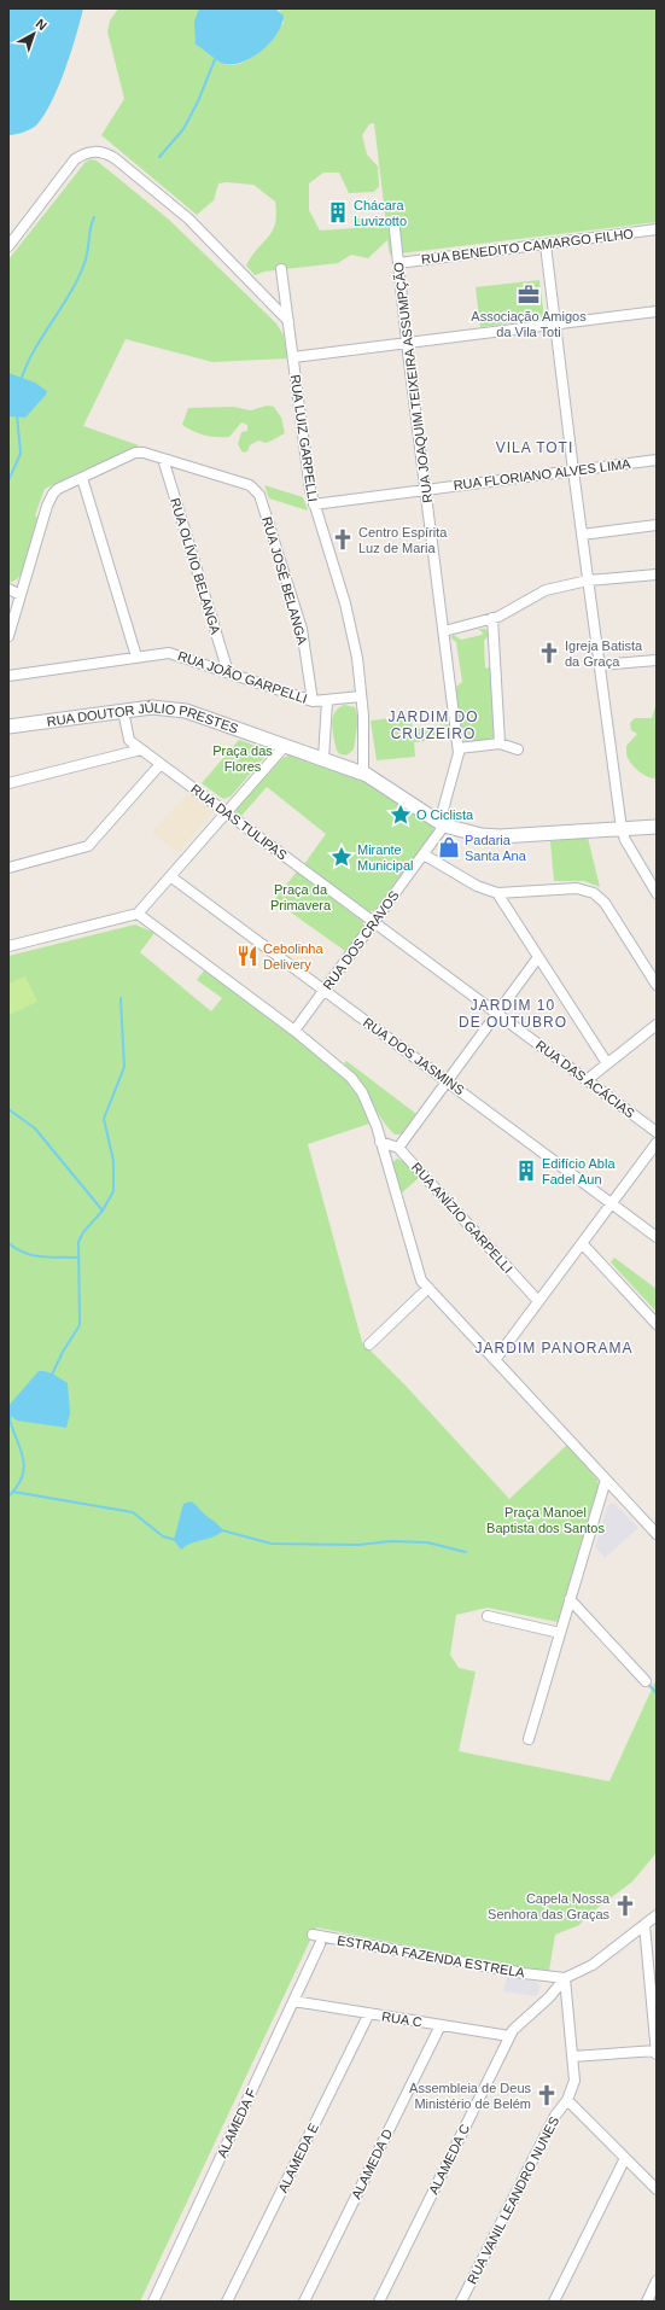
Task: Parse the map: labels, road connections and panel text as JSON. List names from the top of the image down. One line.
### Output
{"streets":{"street":["RUA BENEDITO CAMARGO FILHO","RUA JOAQUIM TEIXEIRA ASSUMPÇÃO","RUA LUIZ GARPELLI","RUA FLORIANO ALVES LIMA","RUA OLÍVIO BELANGA","RUA JOSÉ BELANGA","RUA JOÃO GARPELLI","RUA DOUTOR JÚLIO PRESTES","RUA DAS TULIPAS","RUA DOS CRAVOS","RUA DOS JASMINS","RUA DAS ACÁCIAS","RUA ANÍZIO GARPELLI","ESTRADA FAZENDA ESTRELA","RUA C","ALAMEDA F","ALAMEDA E","ALAMEDA C","ALAMEDA D","RUA VANIL LEANDRO NUNES"]},"crossings":[["RUA BENEDITO CAMARGO FILHO","RUA JOAQUIM TEIXEIRA ASSUMPÇÃO"],["RUA JOAQUIM TEIXEIRA ASSUMPÇÃO","RUA FLORIANO ALVES LIMA"],["RUA JOAQUIM TEIXEIRA ASSUMPÇÃO","RUA DOUTOR JÚLIO PRESTES"],["RUA JOAQUIM TEIXEIRA ASSUMPÇÃO","RUA DOS CRAVOS"],["RUA LUIZ GARPELLI","RUA FLORIANO ALVES LIMA"],["RUA LUIZ GARPELLI","RUA JOÃO GARPELLI"],["RUA LUIZ GARPELLI","RUA DOUTOR JÚLIO PRESTES"],["RUA OLÍVIO BELANGA","RUA JOSÉ BELANGA"],["RUA OLÍVIO BELANGA","RUA JOÃO GARPELLI"],["RUA JOSÉ BELANGA","RUA JOÃO GARPELLI"],["RUA DOUTOR JÚLIO PRESTES","RUA DOS CRAVOS"],["RUA DAS TULIPAS","RUA DOS CRAVOS"],["RUA DAS TULIPAS","RUA DAS ACÁCIAS"],["RUA DOS CRAVOS","RUA DOS JASMINS"],["RUA DOS CRAVOS","RUA DAS ACÁCIAS"],["ESTRADA FAZENDA ESTRELA","ALAMEDA C"],["ESTRADA FAZENDA ESTRELA","RUA VANIL LEANDRO NUNES"],["RUA C","ALAMEDA F"],["RUA C","ALAMEDA E"],["RUA C","ALAMEDA C"],["RUA C","ALAMEDA D"],["ALAMEDA C","RUA VANIL LEANDRO NUNES"]],"districts":["VILA TOTI","JARDIM DO CRUZEIRO","JARDIM 10 DE OUTUBRO","JARDIM PANORAMA"],"parks":["Praça das Flores","Praça da Primavera","Praça Manoel Baptista dos Santos"],"places":{"building":["Chácara Luvizotto","Edifício Abla Fadel Aun"],"office":["Associação Amigos da Vila Toti"],"church":["Centro Espírita Luz de Maria","Igreja Batista da Graça","Capela Nossa Senhora das Graças","Assembleia de Deus Ministério de Belém"],"place":["O Ciclista","Mirante Municipal"],"shop":["Padaria Santa Ana"],"restaurant":["Cebolinha Delivery"]},"north":"top right"}
